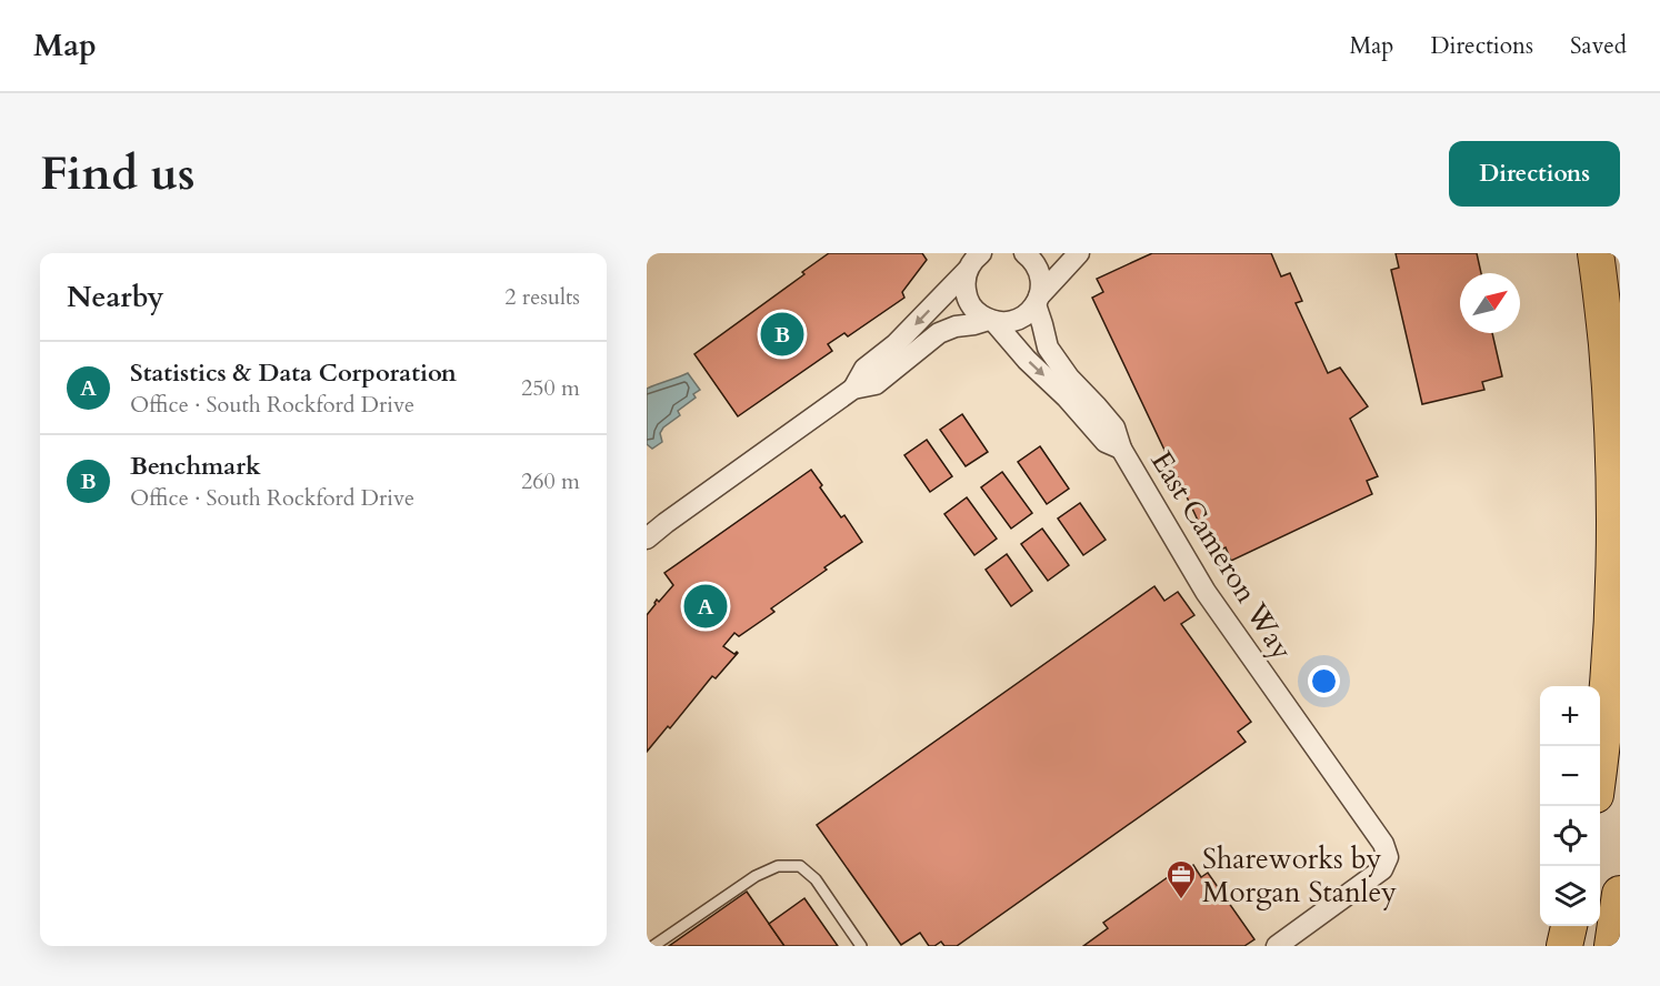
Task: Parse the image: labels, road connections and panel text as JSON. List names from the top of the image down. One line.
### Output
{"streets":{"street":["East Cameron Way"]},"places":{"office":["Shareworks by Morgan Stanley"]},"north":"top right","page":{"header":"Map","nav":["Map","Directions","Saved"],"buttons":"Directions","title":"Find us","heading":["Nearby","2 results"],"pins":["B","A"],"list":[{"mark":"A","name":"Statistics & Data Corporation","note":"Office · South Rockford Drive","value":"250 m"},{"mark":"B","name":"Benchmark","note":"Office · South Rockford Drive","value":"260 m"}],"map_buttons":["+","−"]}}
